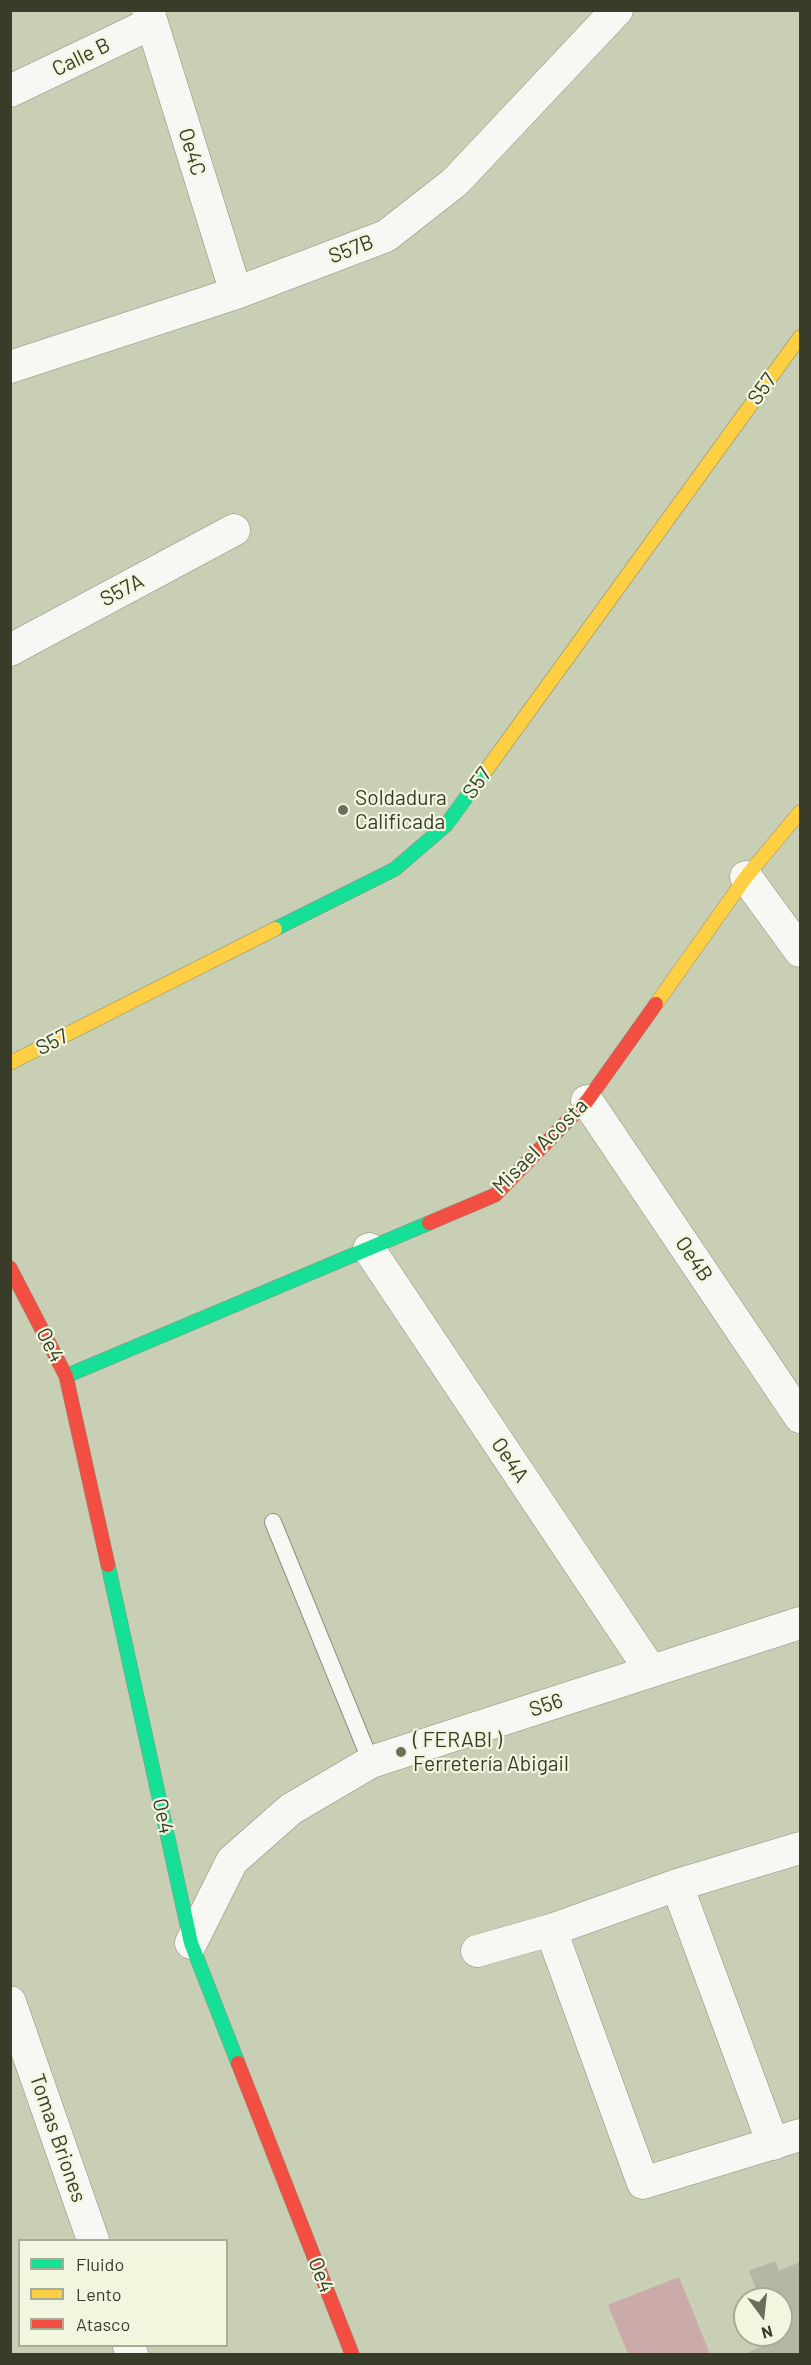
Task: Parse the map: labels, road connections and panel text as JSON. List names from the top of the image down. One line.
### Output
{"streets":{"street":["Calle B","Oe4C","S57B","S57","S57A","Misael Acosta","Oe4B","Oe4","Oe4A","S56","Tomas Briones"]},"crossings":[["Calle B","Oe4C"],["Oe4C","S57B"],["Misael Acosta","Oe4B"],["Misael Acosta","Oe4"],["Misael Acosta","Oe4A"],["Oe4","S56"],["Oe4A","S56"]],"places":["Soldadura Calificada","( FERABI ) Ferretería Abigail"],"legend":["Fluido","Lento","Atasco"],"north":"bottom"}
